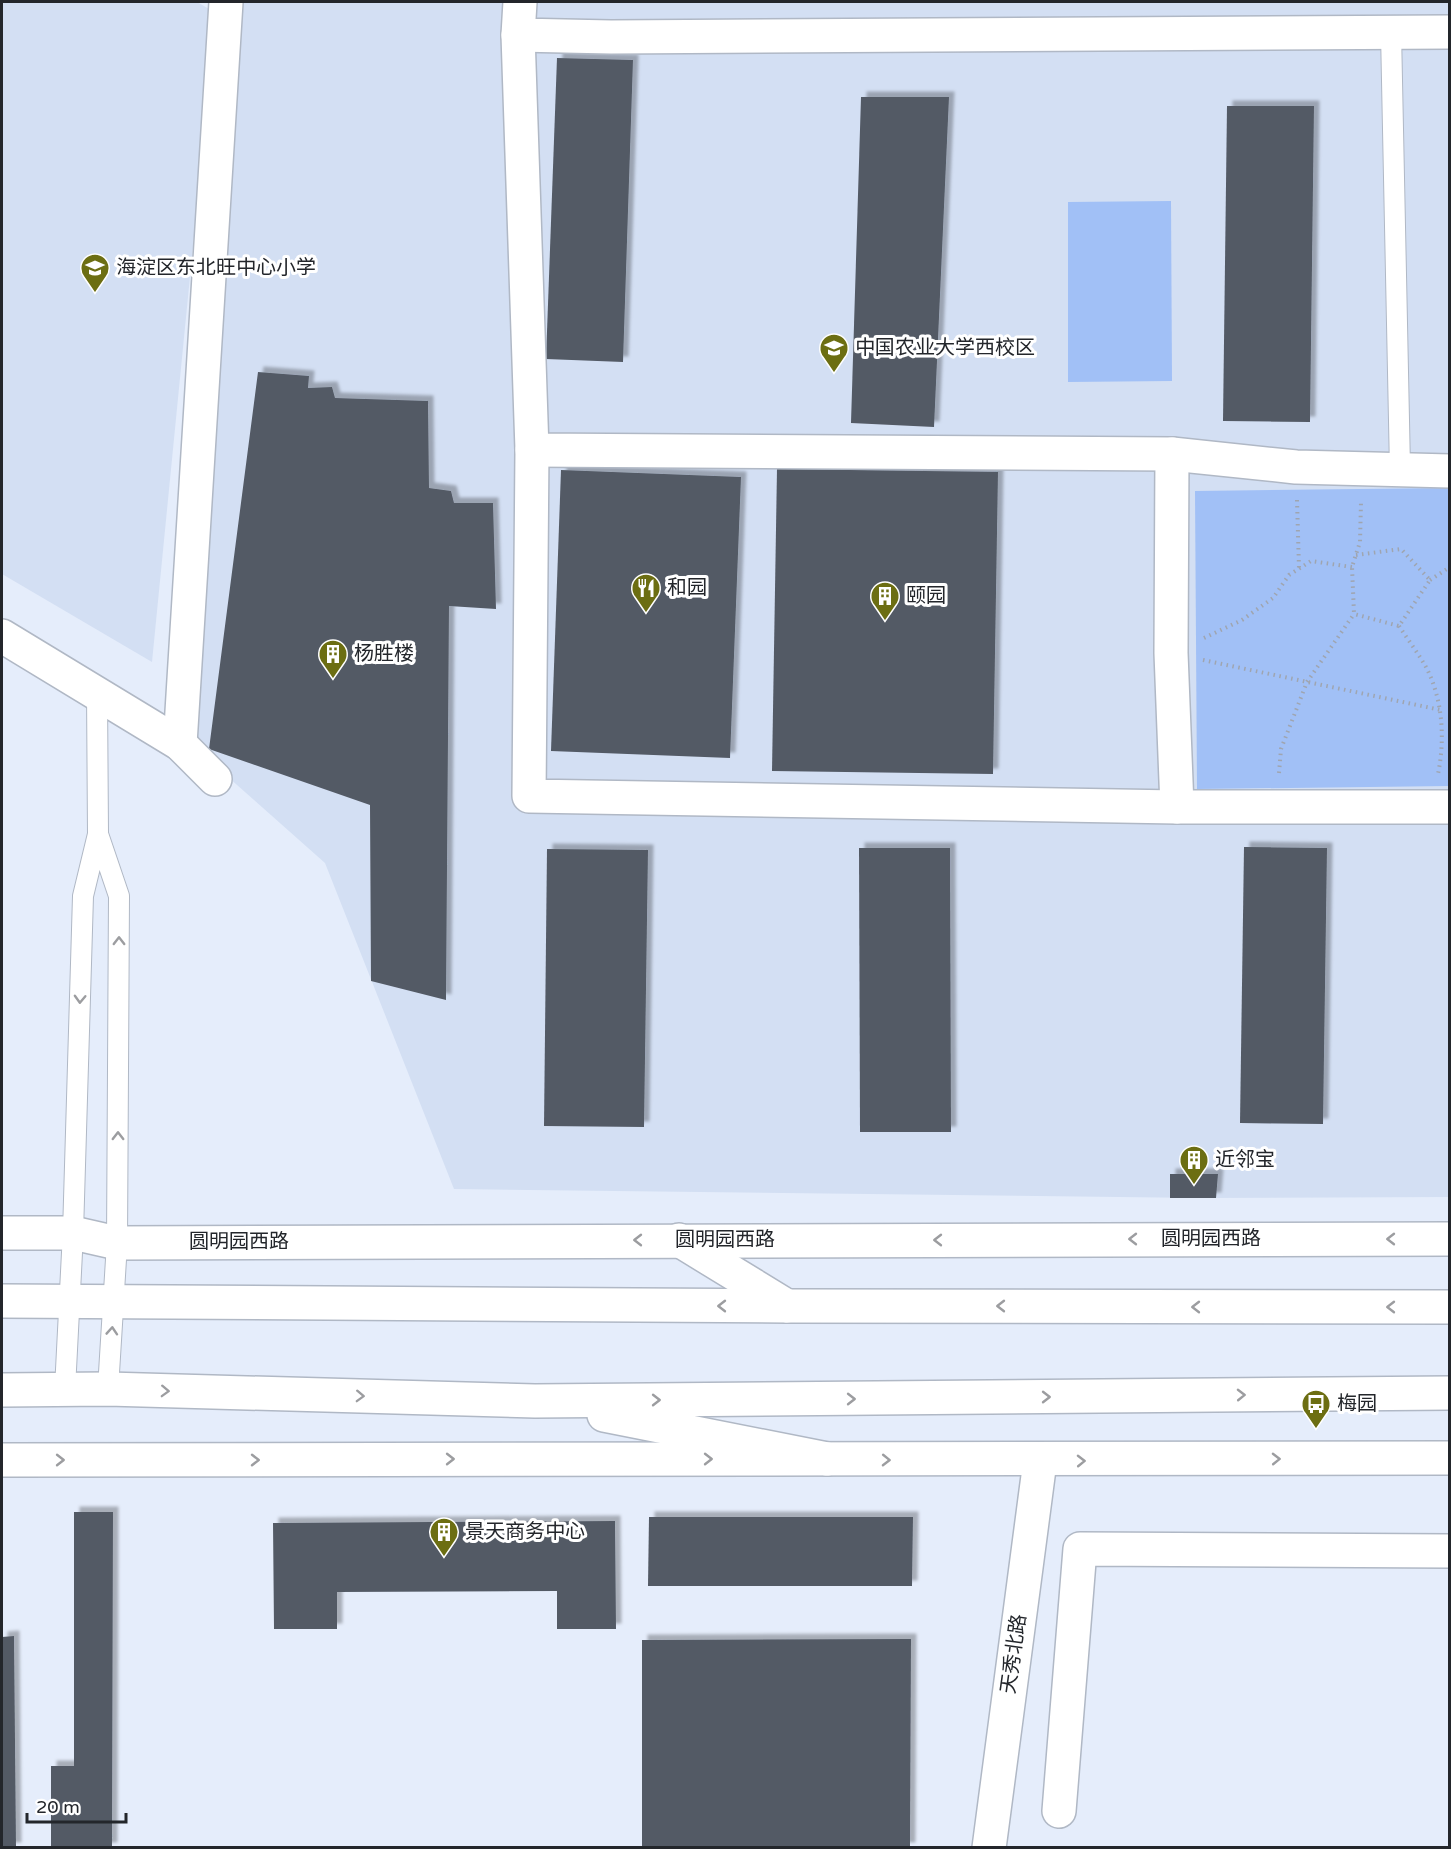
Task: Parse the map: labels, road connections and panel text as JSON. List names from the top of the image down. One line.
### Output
{"streets":{"street":["圆明园西路","天秀北路"]},"places":{"school or university":["海淀区东北旺中心小学","中国农业大学西校区"],"restaurant":["和园"],"building":["颐园","杨胜楼","近邻宝","景天商务中心"],"bus stop":["梅园"]},"scale_bar":"20 m"}
